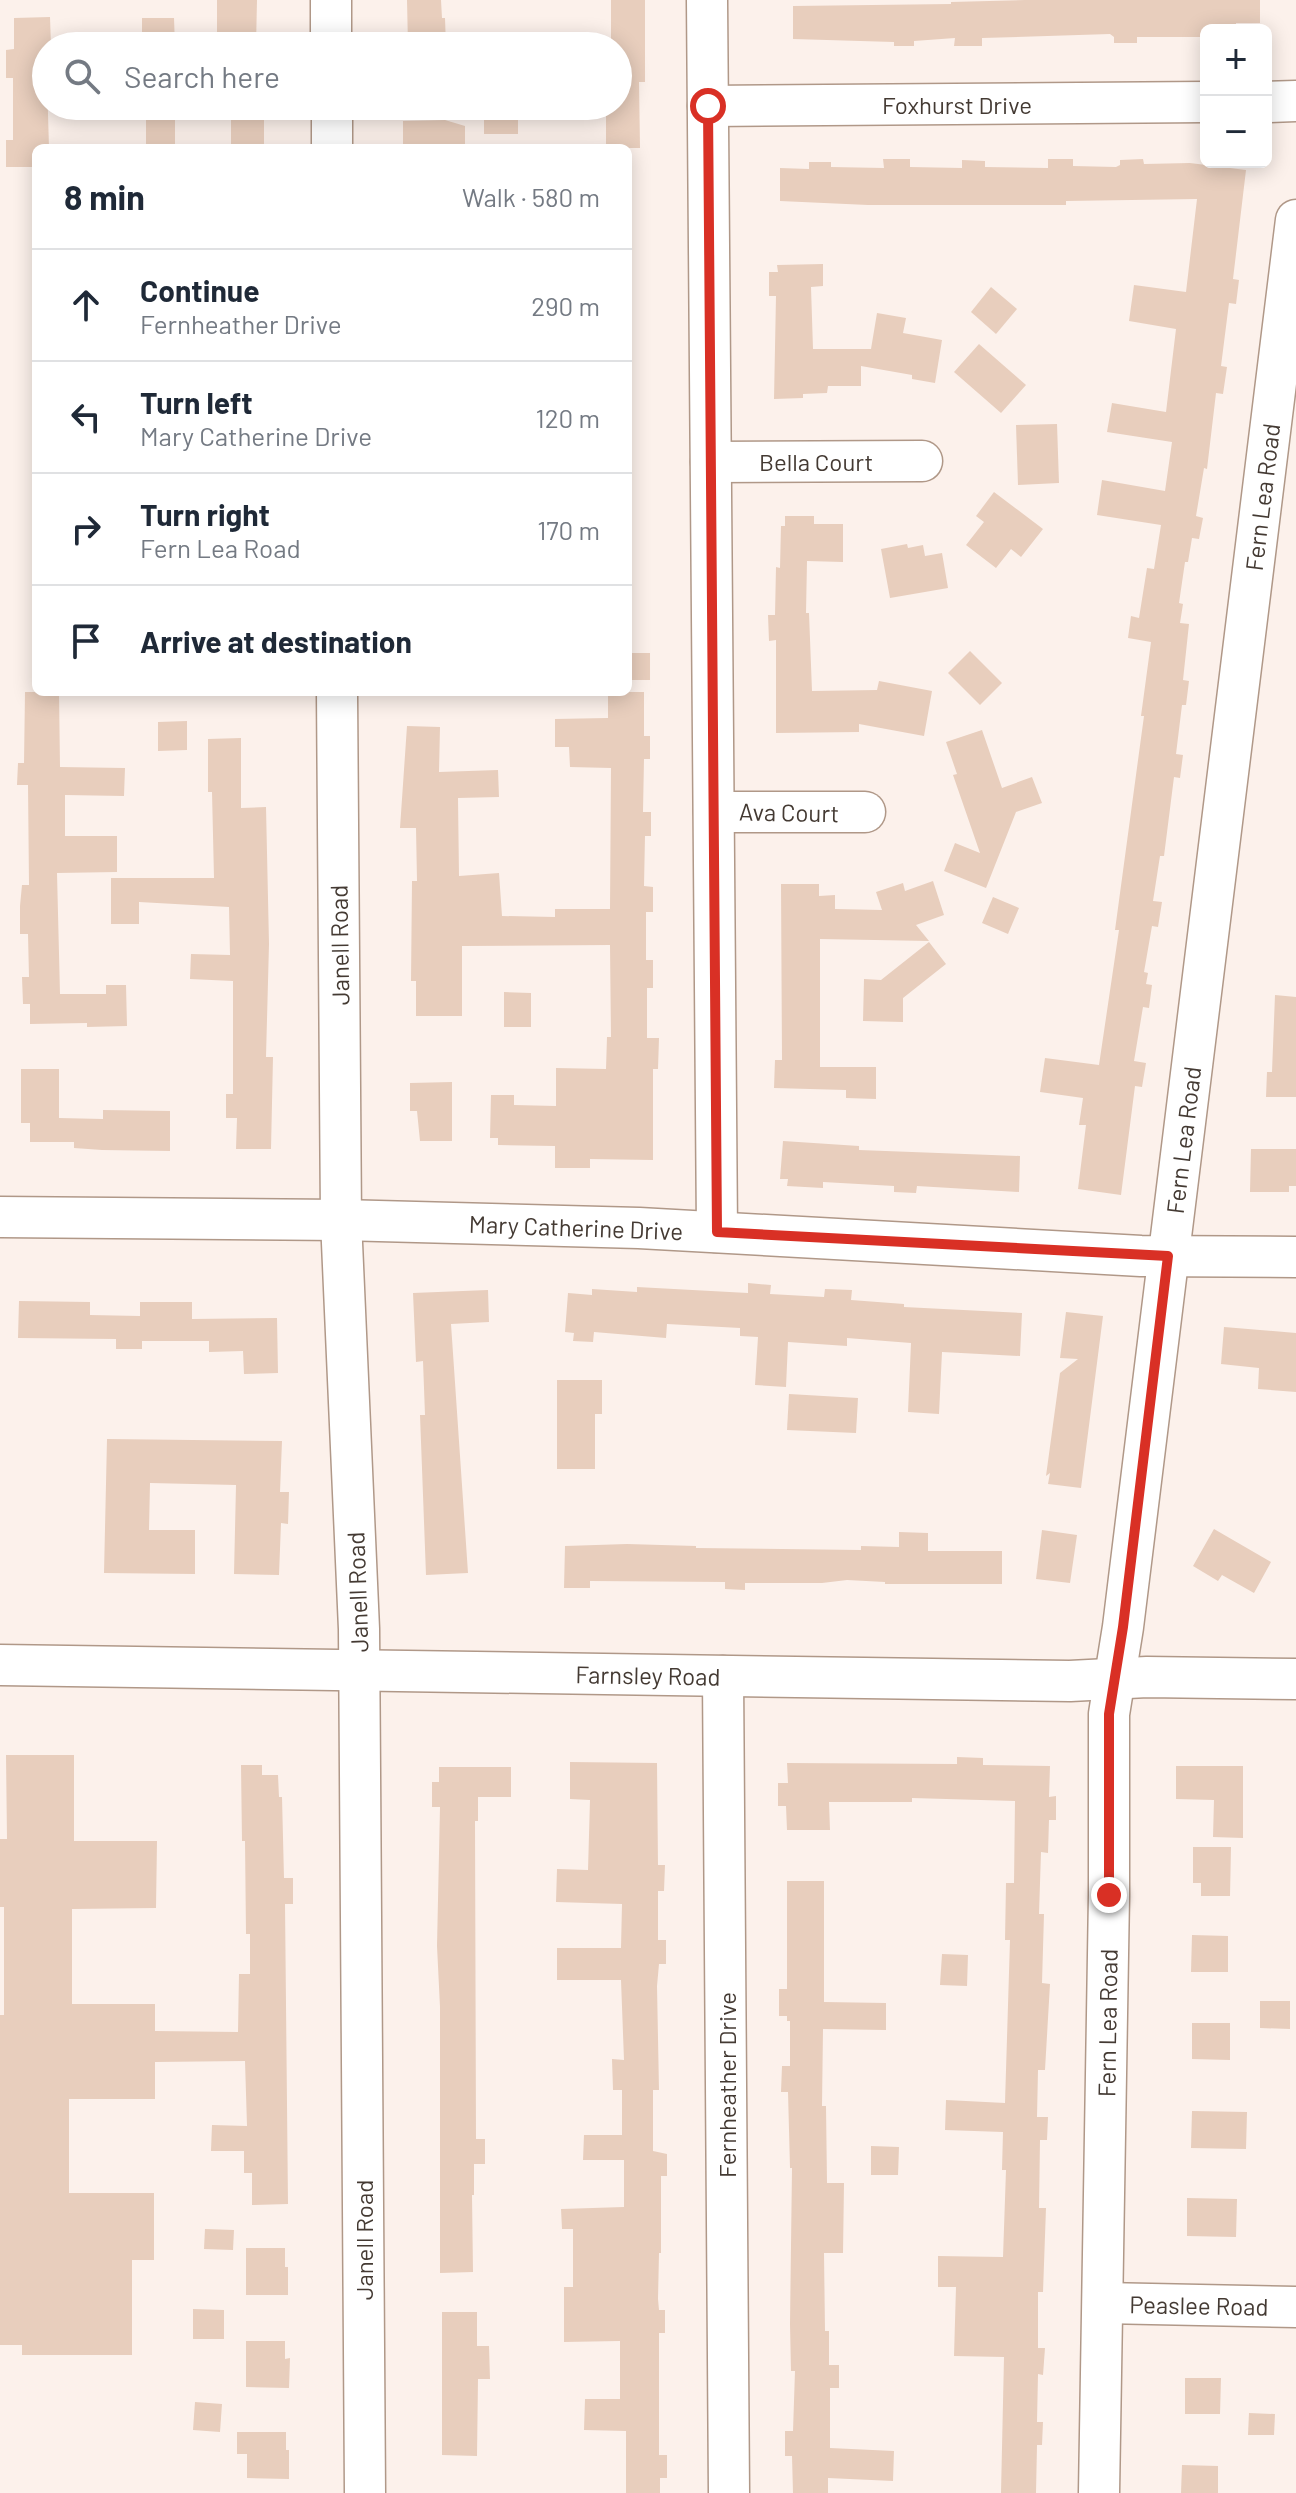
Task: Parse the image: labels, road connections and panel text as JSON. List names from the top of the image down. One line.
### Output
{"streets":{"street":["Foxhurst Drive","Bella Court","Fern Lea Road","Ava Court","Janell Road","Mary Catherine Drive","Farnsley Road","Fernheather Drive","Peaslee Road"]},"crossings":[["Fern Lea Road","Mary Catherine Drive"],["Fern Lea Road","Farnsley Road"],["Fern Lea Road","Peaslee Road"],["Janell Road","Mary Catherine Drive"],["Janell Road","Farnsley Road"],["Farnsley Road","Fernheather Drive"]],"page":{"map_buttons":["+","−"],"search":"Search here","heading":["8 min","Walk · 580 m"],"list":[["Continue","Fernheather Drive","290 m"],["Turn left","Mary Catherine Drive","120 m"],["Turn right","Fern Lea Road","170 m"],"Arrive at destination"]}}
